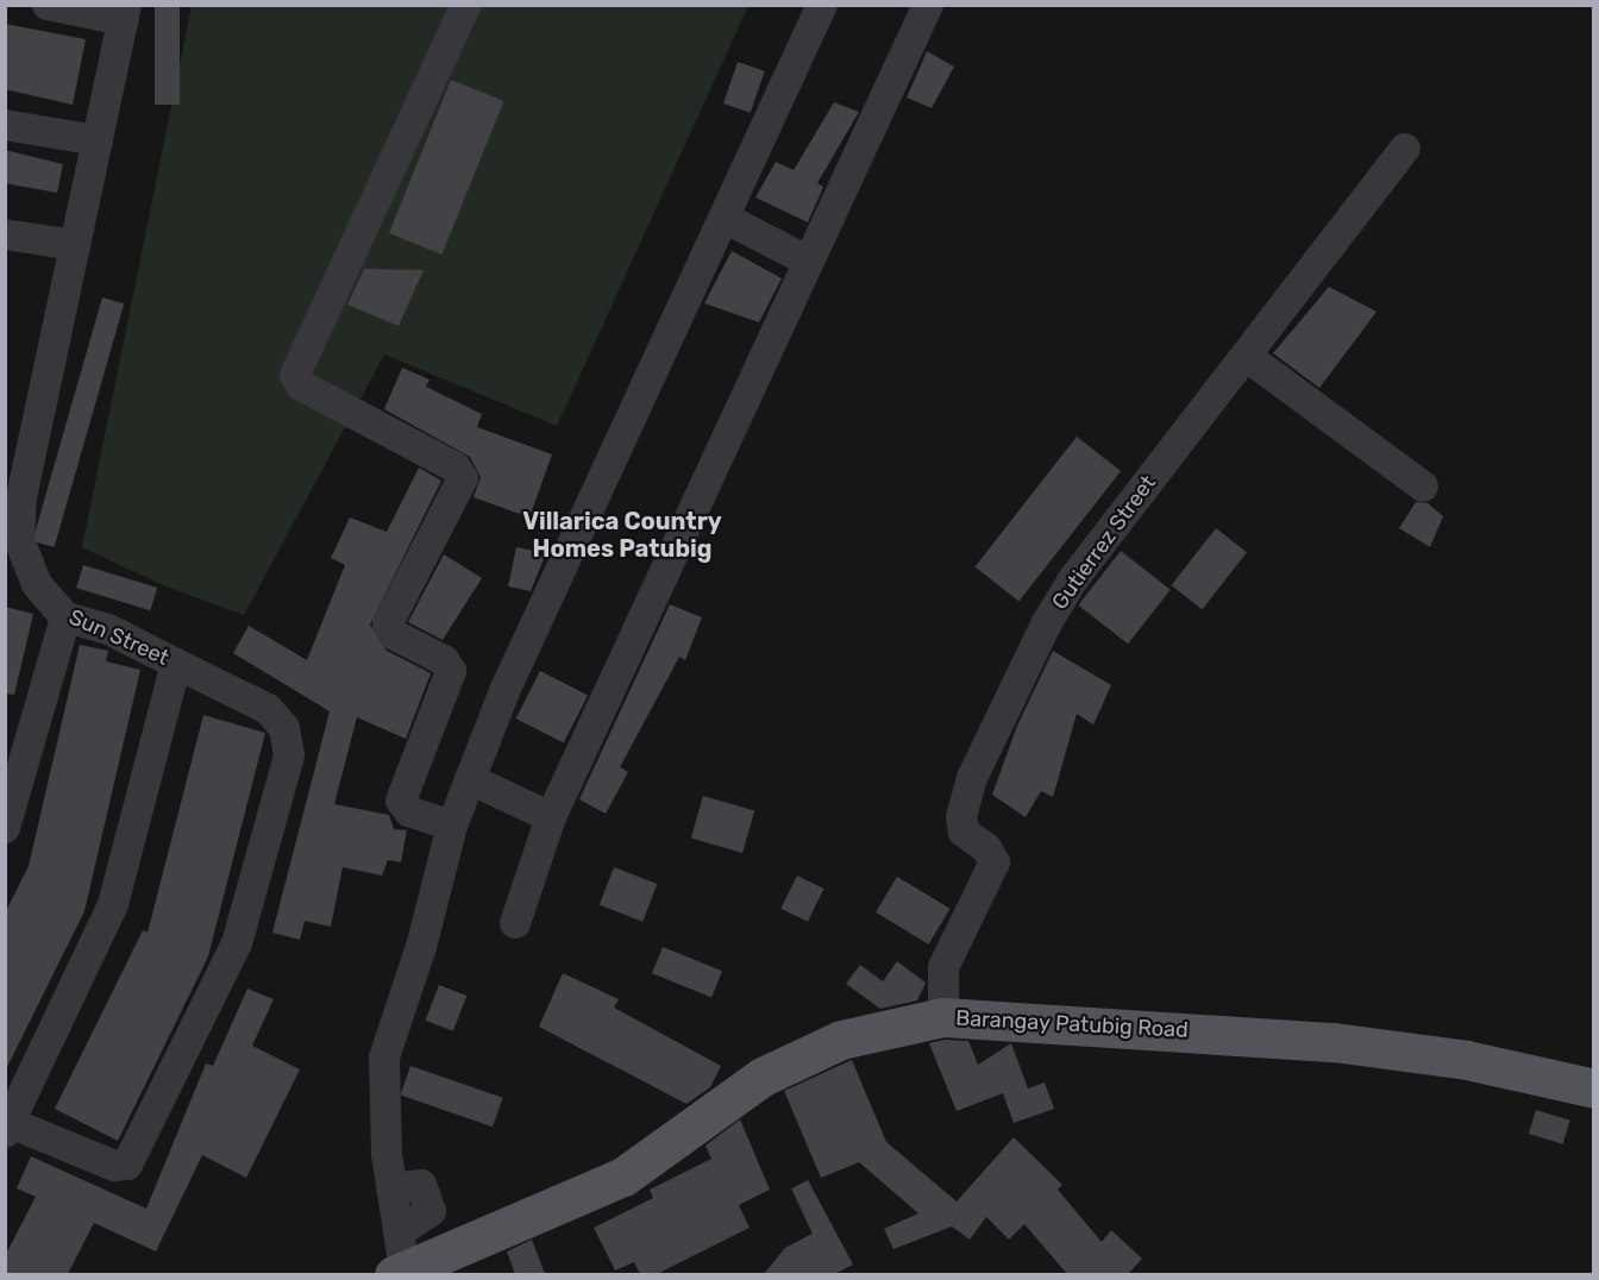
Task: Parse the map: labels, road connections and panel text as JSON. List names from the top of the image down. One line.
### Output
{"streets":{"main road":["Barangay Patubig Road"],"street":["Gutierrez Street","Sun Street"]},"crossings":[["Gutierrez Street","Barangay Patubig Road"]],"districts":["Villarica Country Homes Patubig"]}
